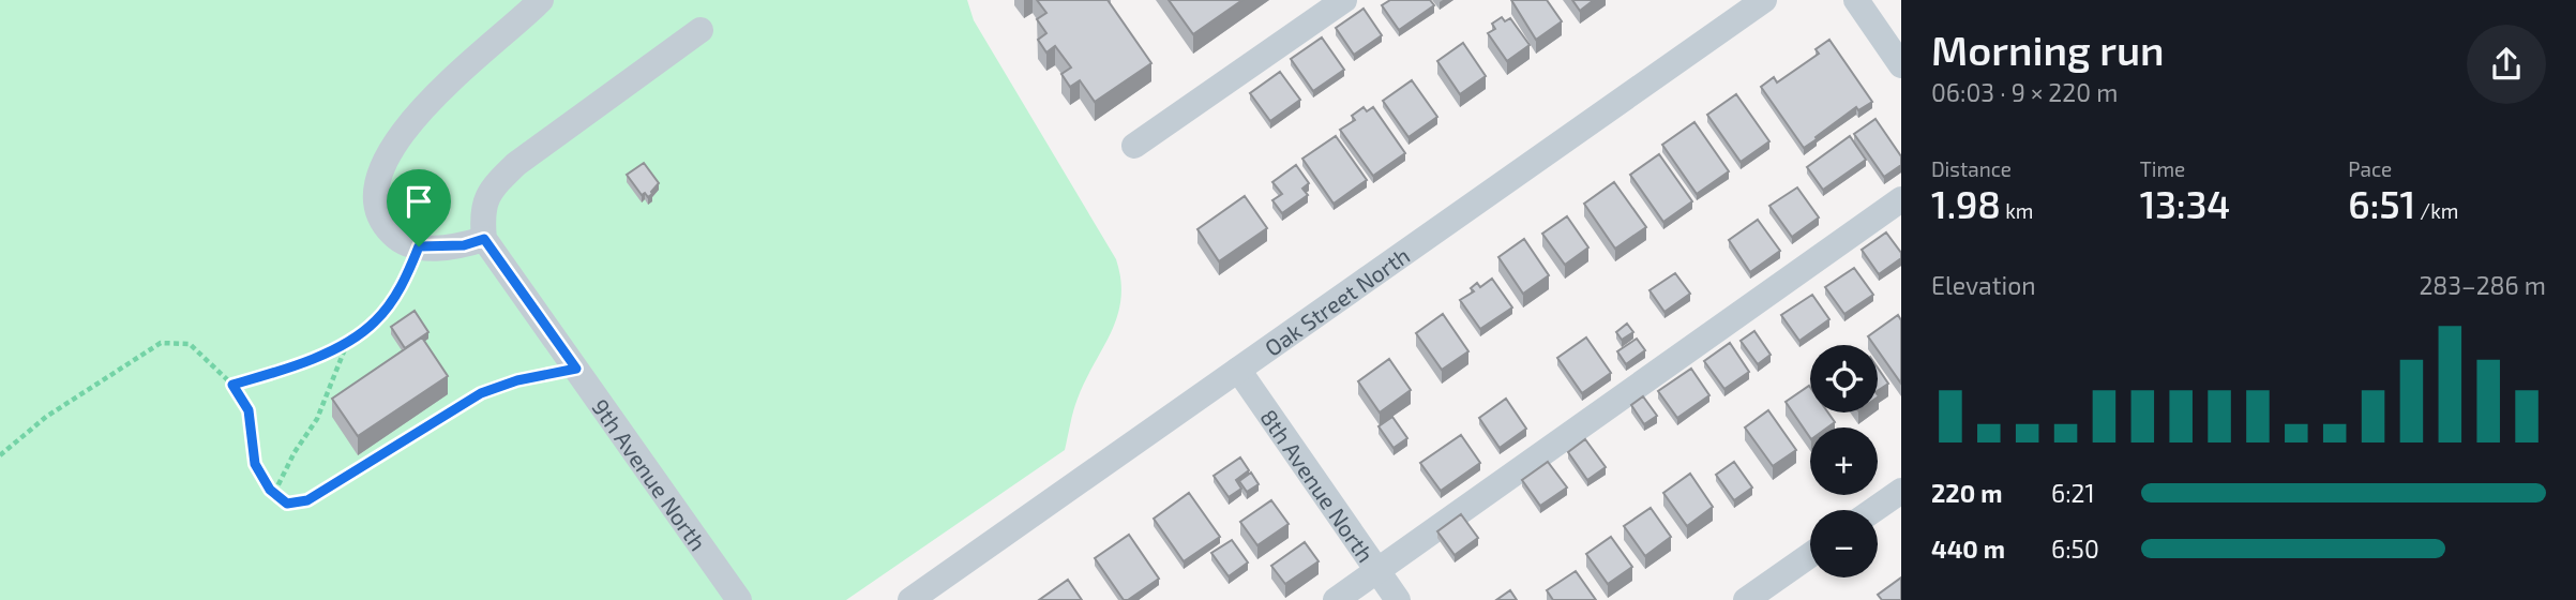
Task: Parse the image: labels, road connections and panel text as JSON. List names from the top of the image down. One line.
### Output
{"streets":{"street":["Oak Street North","9th Avenue North","8th Avenue North"]},"crossings":[["Oak Street North","8th Avenue North"]],"page":{"heading":["Morning run","06:03 · 9 × 220 m"],"stats":[["Distance","1.98 km"],["Time","13:34"],["Pace","6:51 /km"]],"chart":["Elevation","283–286 m"],"map_buttons":["+","−"],"list":[{"name":"220 m","note":"6:21"},{"name":"440 m","note":"6:50"}]}}
